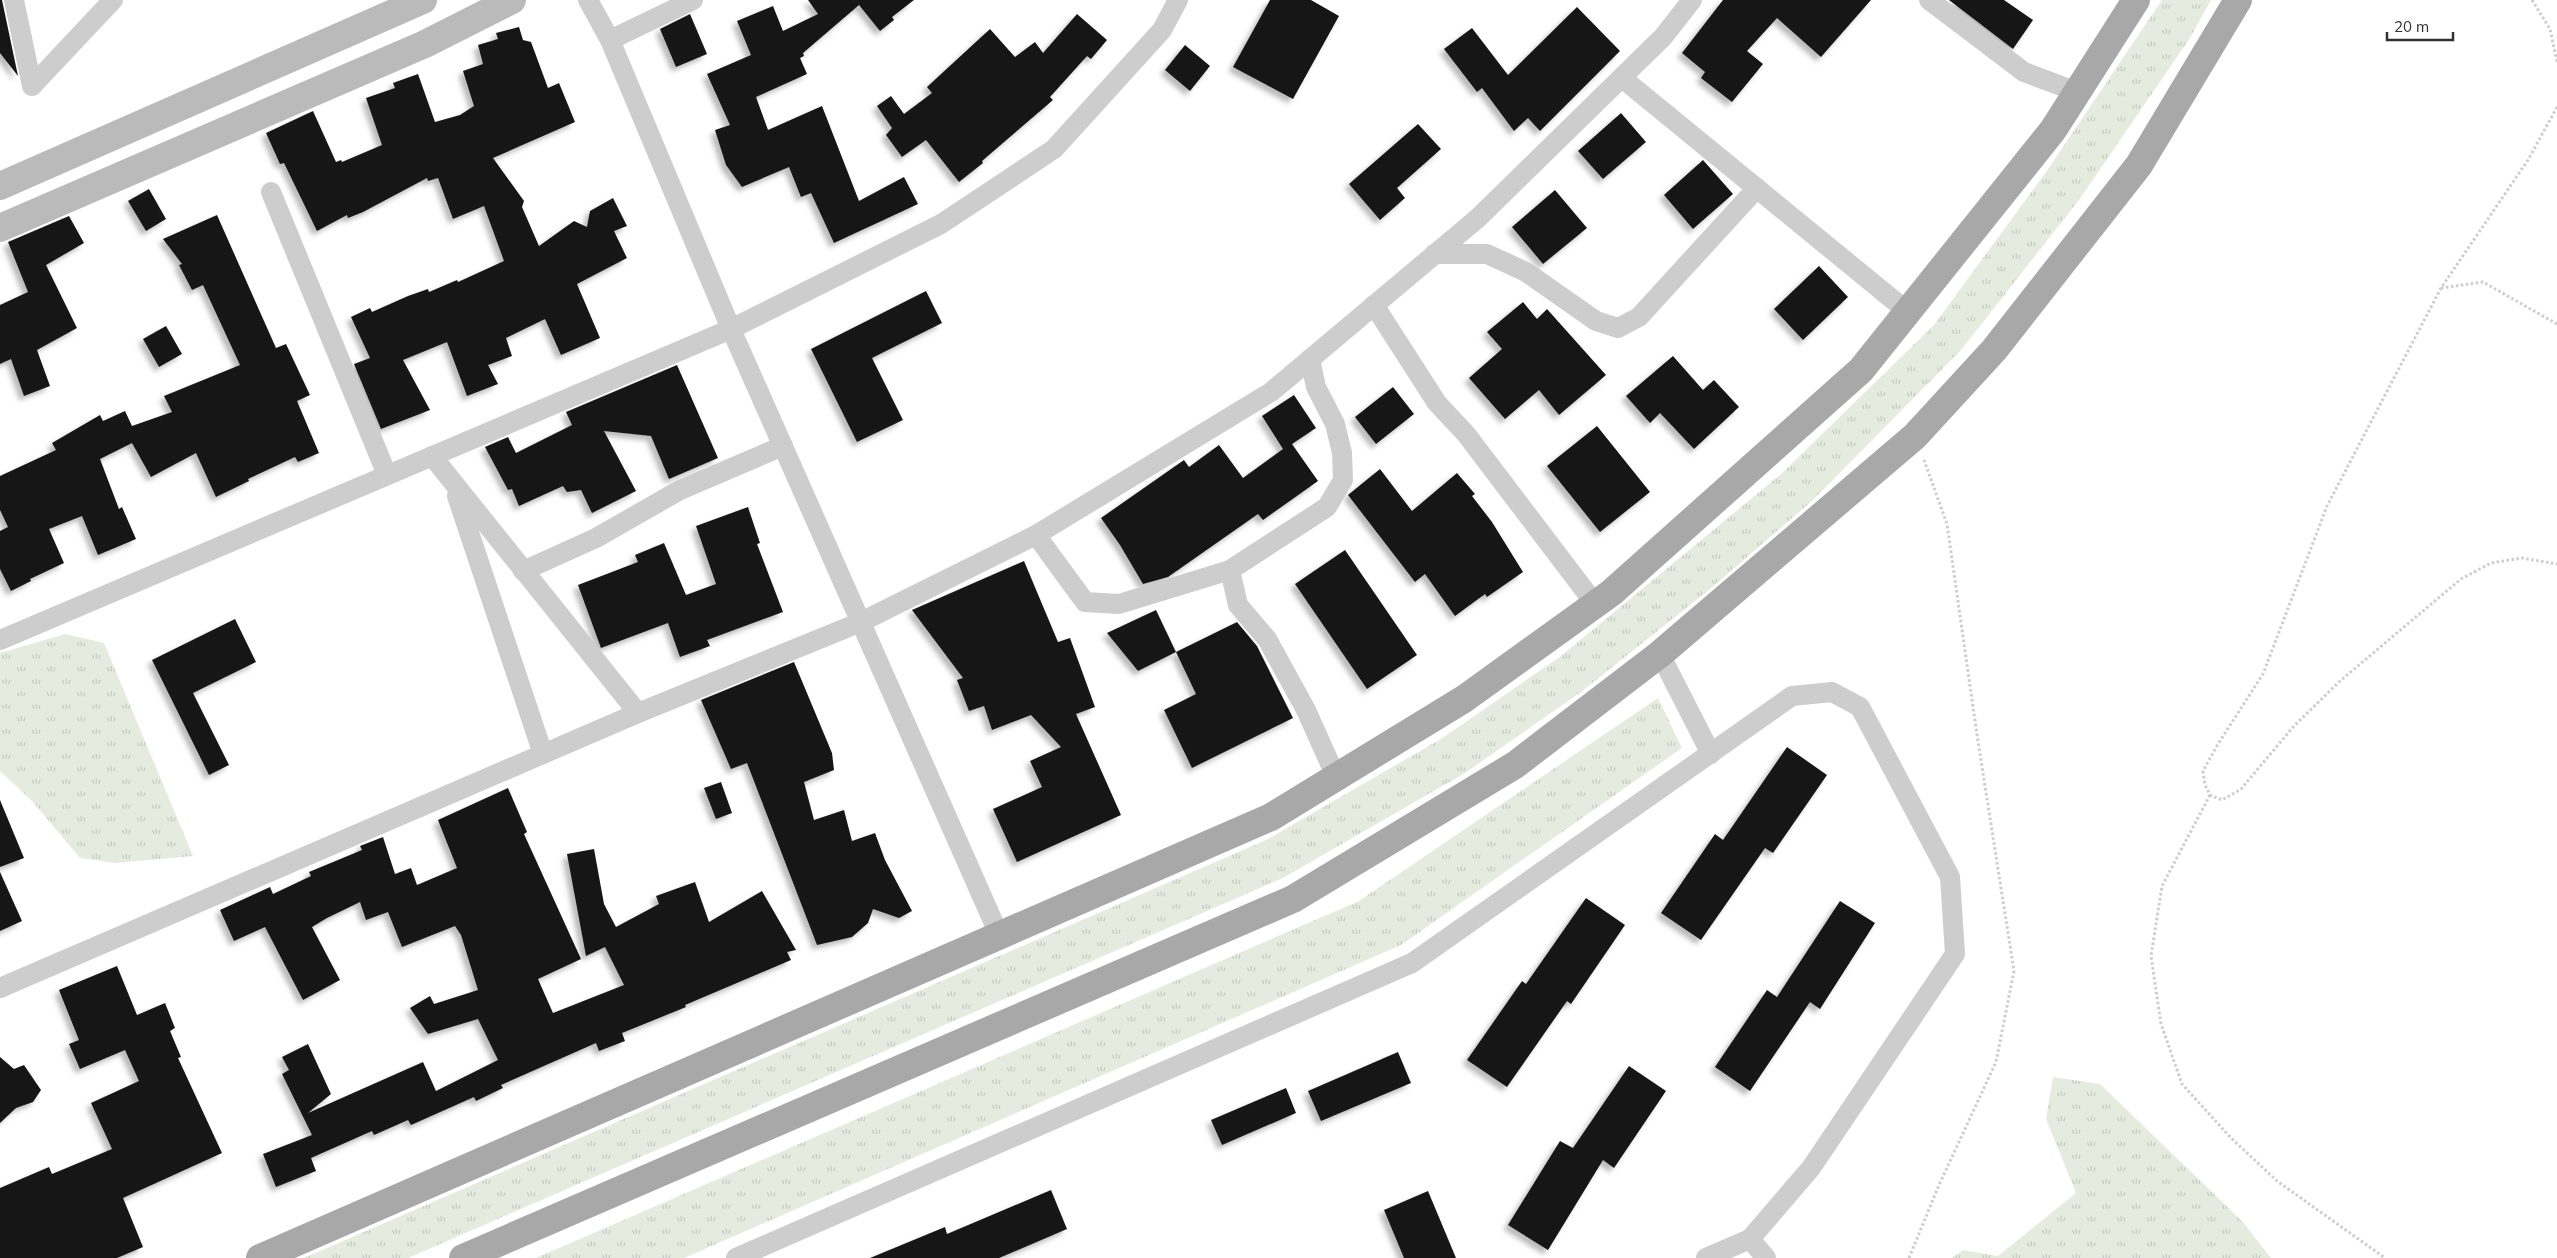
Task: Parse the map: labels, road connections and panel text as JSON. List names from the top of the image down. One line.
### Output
{"scale_bar":"20 m"}
